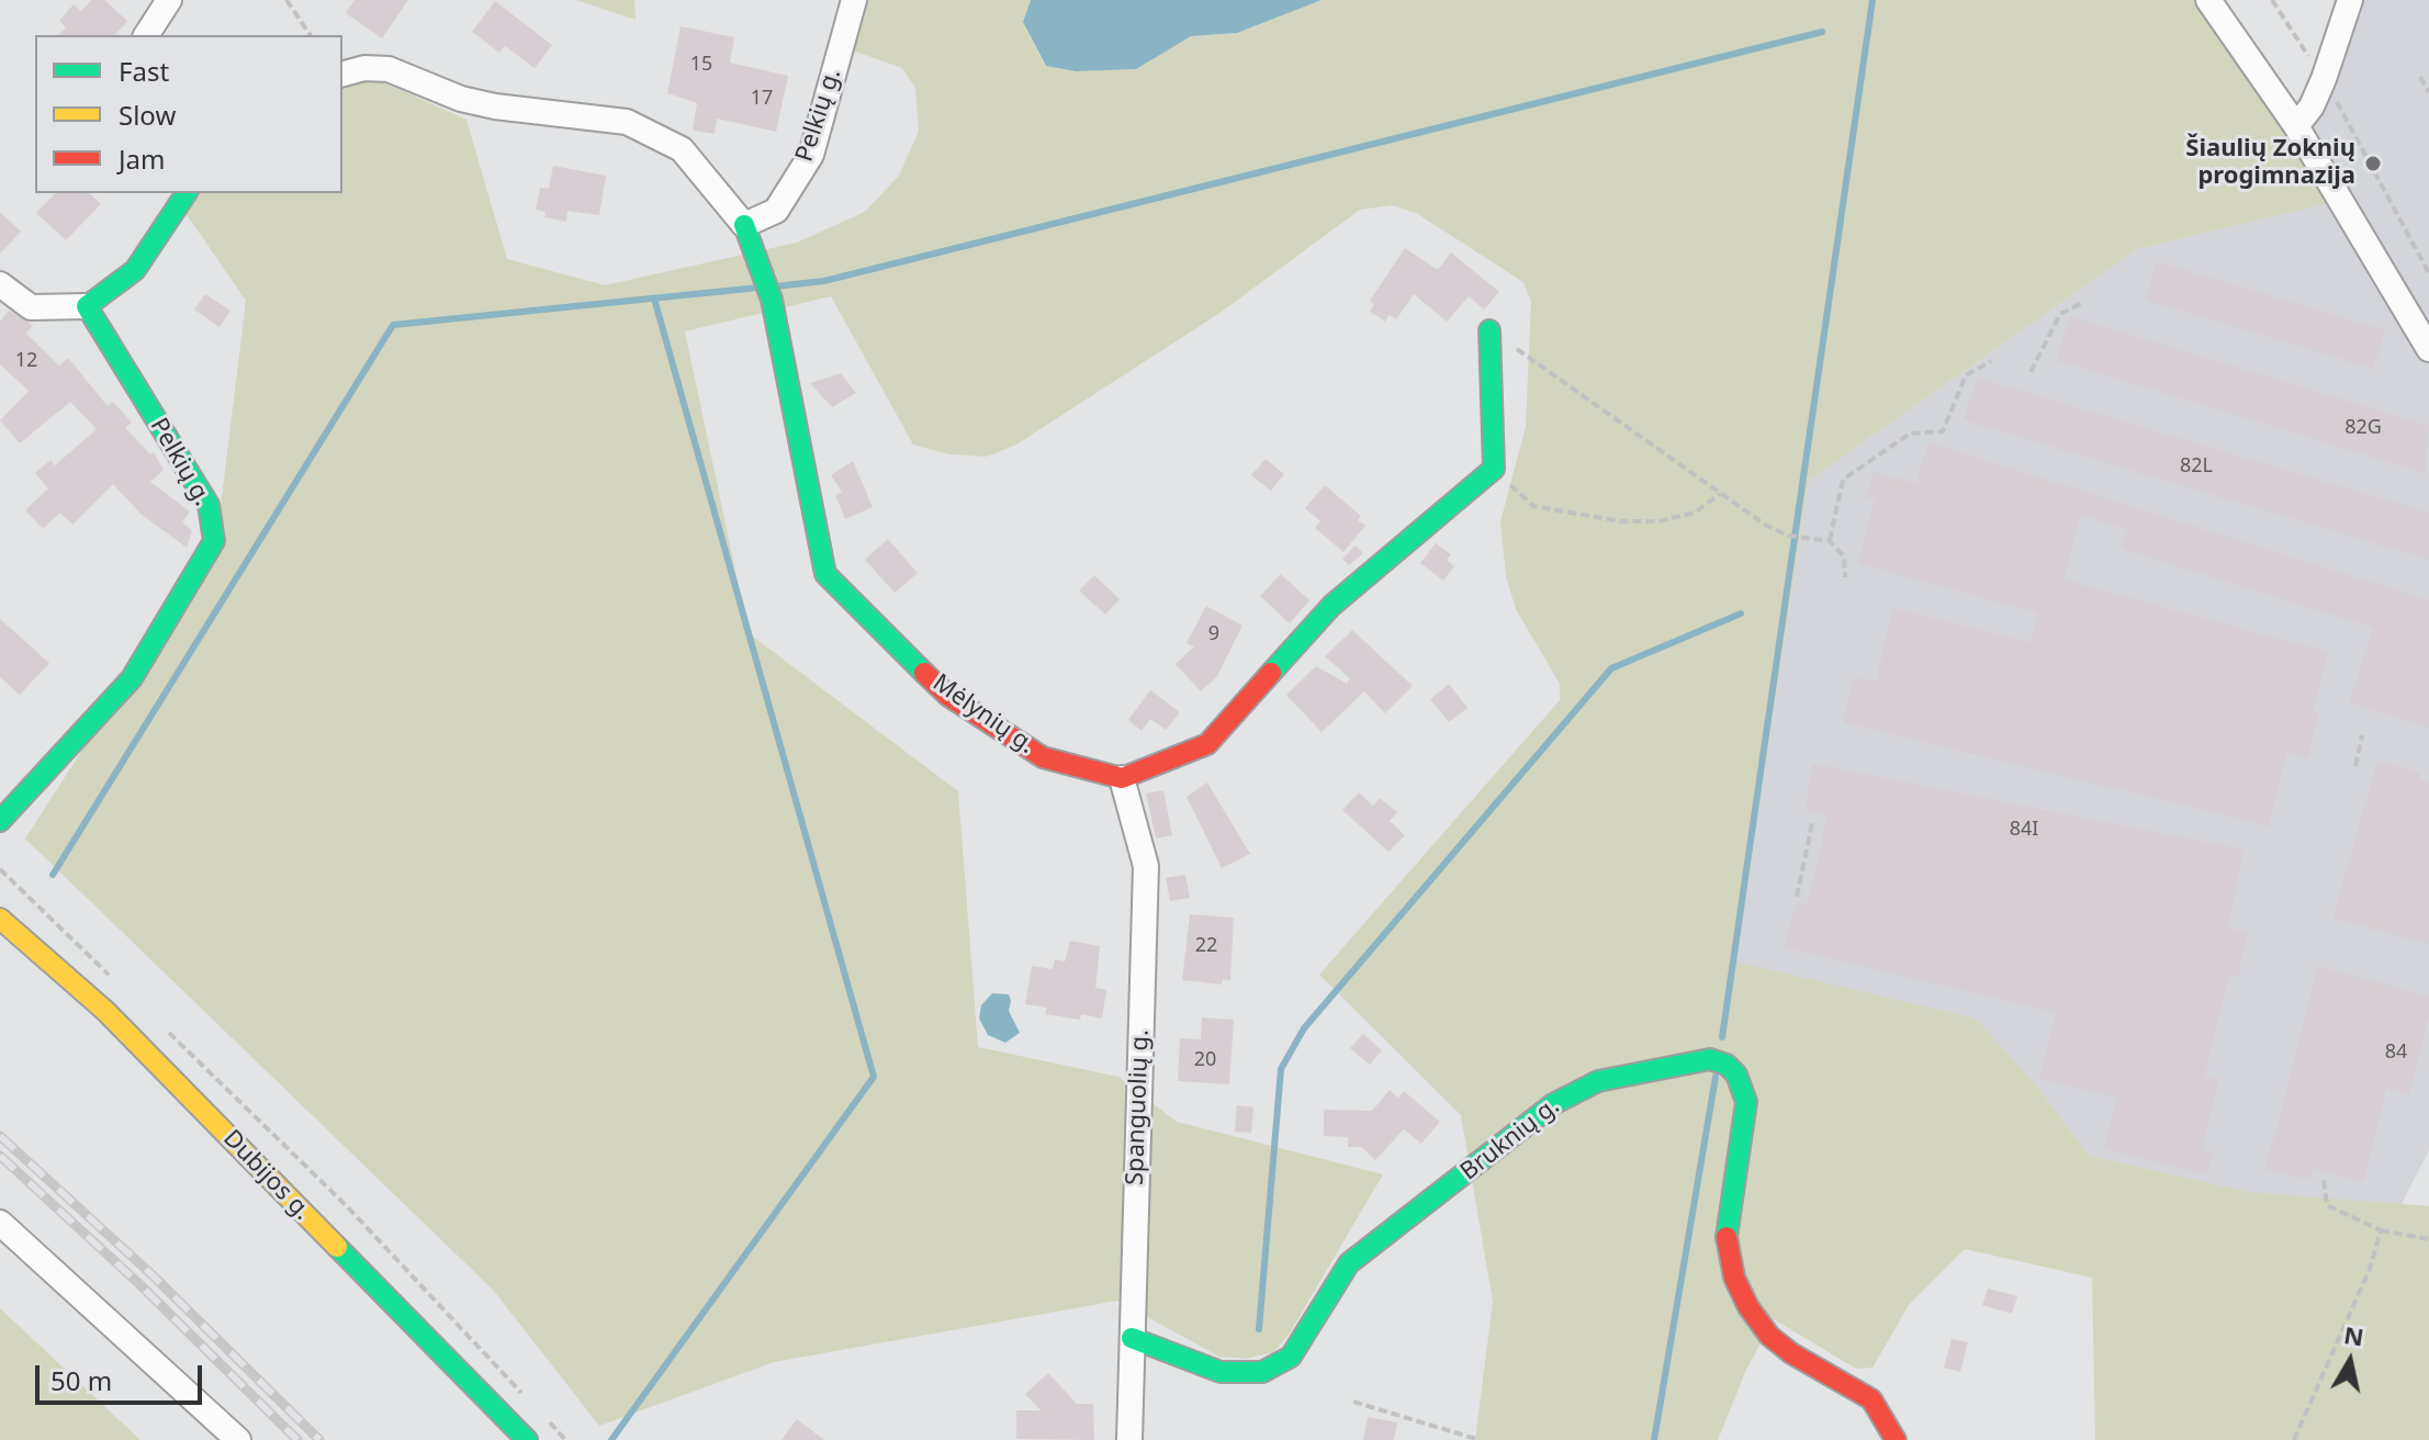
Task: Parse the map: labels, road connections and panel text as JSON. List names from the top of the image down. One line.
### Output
{"streets":{"street":["Pelkių g.","Mėlynių g.","Spanguolių g.","Bruknių g.","Dubijos g."]},"crossings":[["Pelkių g.","Mėlynių g."],["Mėlynių g.","Spanguolių g."],["Spanguolių g.","Bruknių g."]],"places":["Šiaulių Zoknių progimnazija"],"house_numbers":["15","17","12","82G","82L","9","84I","22","84","20"],"legend":["Fast","Slow","Jam"],"scale_bar":"50 m","north":"top"}
